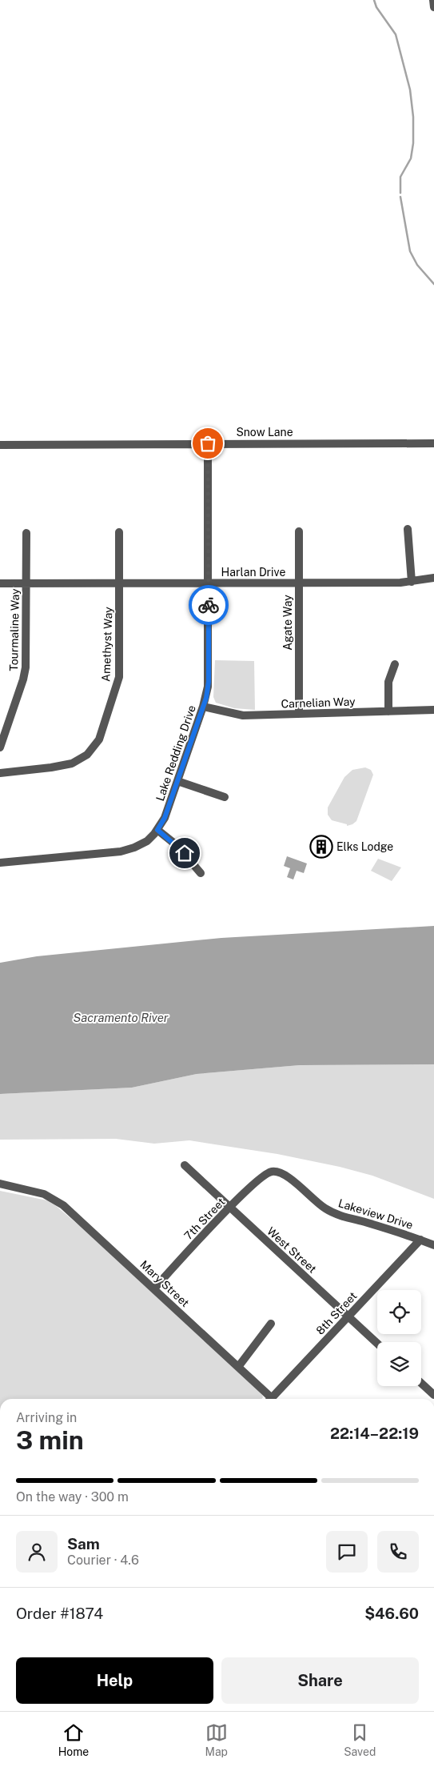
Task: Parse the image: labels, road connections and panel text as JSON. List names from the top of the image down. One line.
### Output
{"streets":{"street":["Snow Lane","Harlan Drive","Agate Way","Tourmaline Way","Amethyst Way","Carnelian Way","Lake Redding Drive","Lakeview Drive","7th Street","West Street","Mary Street","8th Street"]},"crossings":[["Snow Lane","Lake Redding Drive"],["Harlan Drive","Agate Way"],["Harlan Drive","Tourmaline Way"],["Harlan Drive","Amethyst Way"],["Harlan Drive","Lake Redding Drive"],["Agate Way","Carnelian Way"],["Carnelian Way","Lake Redding Drive"],["Lakeview Drive","7th Street"],["Lakeview Drive","8th Street"],["7th Street","West Street"],["7th Street","Mary Street"],["West Street","8th Street"]],"water":["Sacramento River"],"places":{"building":["Elks Lodge"]},"page":{"heading":["3 min","Arriving in","22:14–22:19"],"panel":["Sam","Courier · 4.6","Order #1874","$46.60"],"bar":"On the way · 300 m","buttons":["Help","Share"],"tabs":["Home","Map","Saved"]}}
